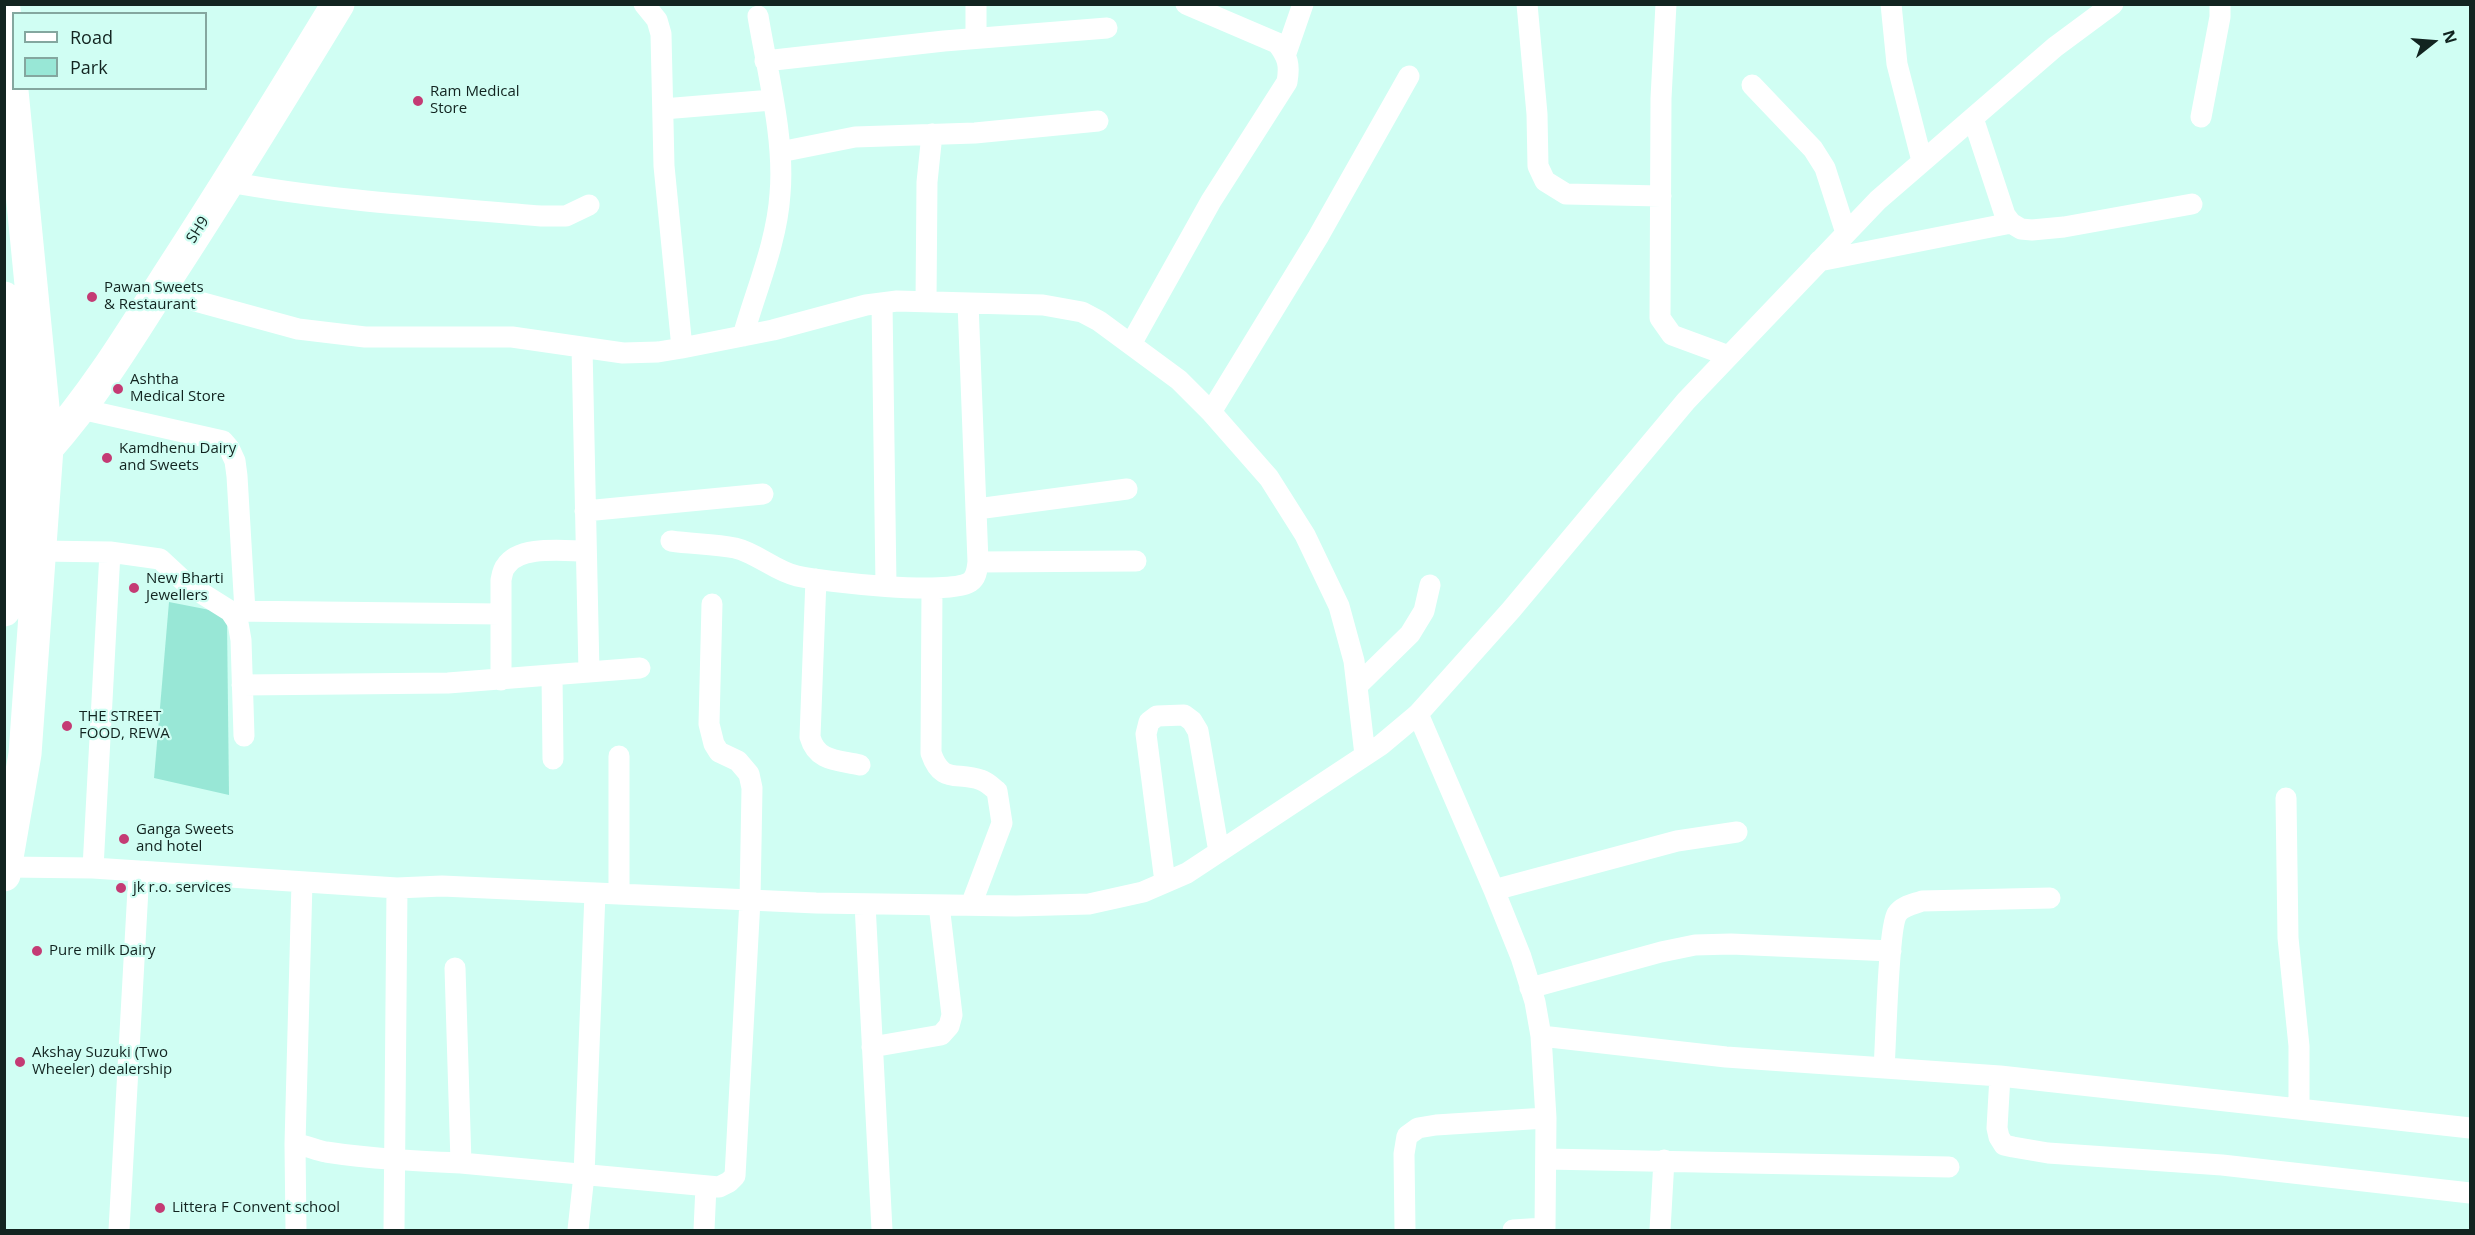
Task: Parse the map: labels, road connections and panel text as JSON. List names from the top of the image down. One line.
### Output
{"streets":{"main road":["SH9"]},"places":["Ram Medical Store","Pawan Sweets & Restaurant","Ashtha Medical Store","Kamdhenu Dairy and Sweets","New Bharti Jewellers","THE STREET FOOD, REWA","Ganga Sweets and hotel","jk r.o. services","Pure milk Dairy","Akshay Suzuki (Two Wheeler) dealership","Littera F Convent school"],"legend":["Road","Park"],"north":"right"}
